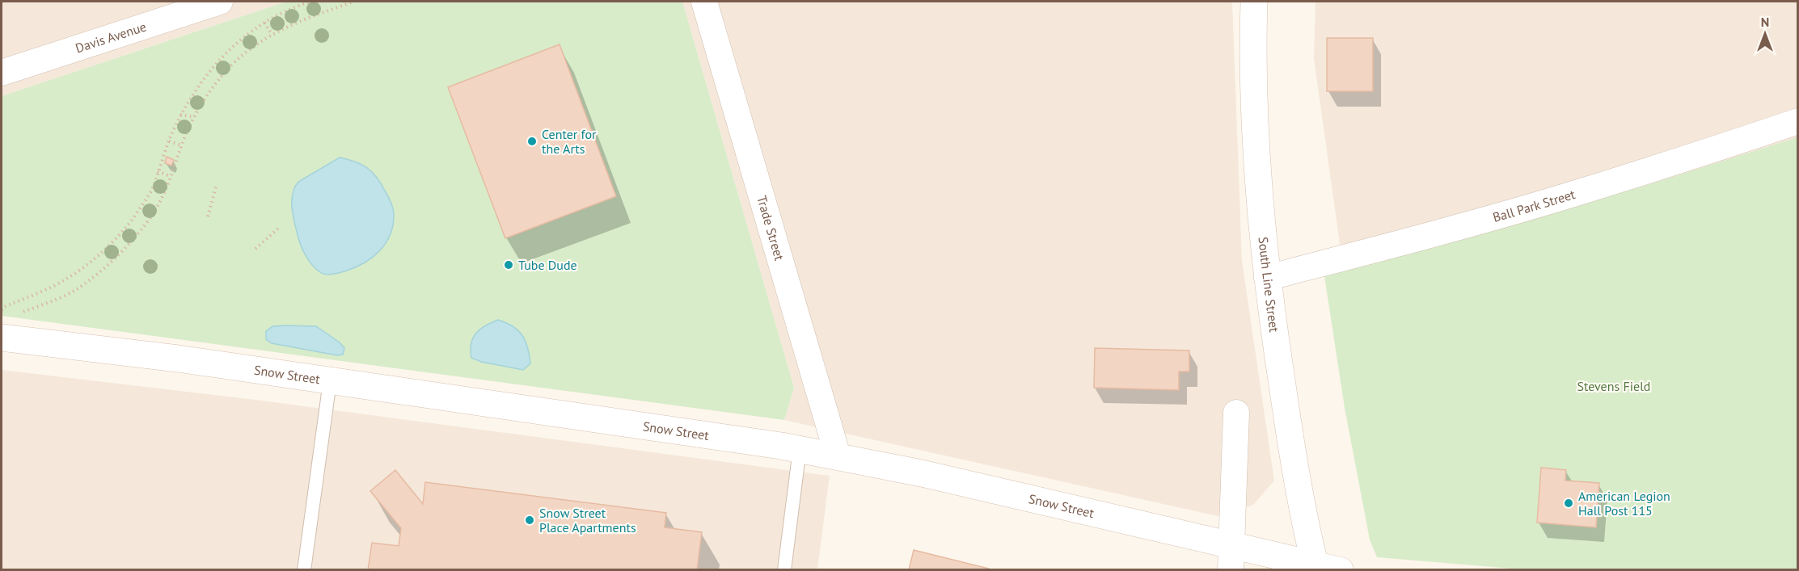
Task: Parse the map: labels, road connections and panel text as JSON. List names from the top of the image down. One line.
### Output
{"streets":{"street":["Davis Avenue","Ball Park Street","Trade Street","South Line Street","Snow Street"]},"crossings":[["Ball Park Street","South Line Street"],["Trade Street","Snow Street"],["South Line Street","Snow Street"]],"parks":["Stevens Field"],"places":["Center for the Arts","Tube Dude","American Legion Hall Post 115","Snow Street Place Apartments"],"north":"top"}
